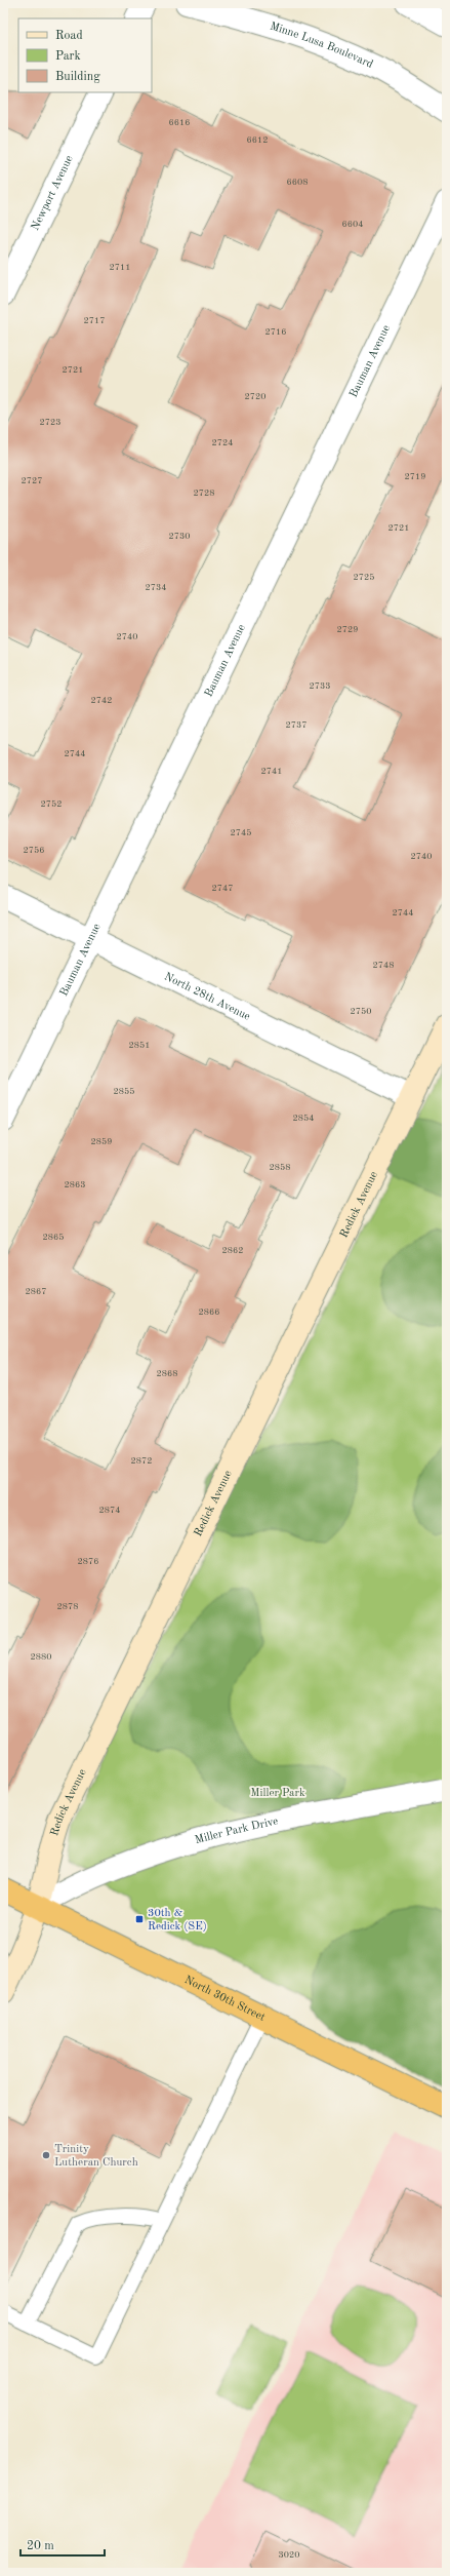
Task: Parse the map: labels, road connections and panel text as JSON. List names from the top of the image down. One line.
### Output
{"streets":{"highway":["North 30th Street"],"street":["Minne Lusa Boulevard","Newport Avenue","Bauman Avenue","North 28th Avenue","Redick Avenue","Miller Park Drive"]},"crossings":[["Bauman Avenue","North 28th Avenue"],["North 28th Avenue","Redick Avenue"],["Redick Avenue","Miller Park Drive"],["Redick Avenue","North 30th Street"],["Miller Park Drive","North 30th Street"]],"parks":["Miller Park"],"places":{"transit":["30th & Redick (SE)"],"other":["Trinity Lutheran Church"]},"house_numbers":["6616","6612","6608","6604","2711","2717","2716","2721","2720","2723","2724","2719","2727","2728","2721","2730","2725","2734","2729","2740","2733","2742","2737","2744","2741","2752","2745","2756","2740","2747","2744","2748","2750","2851","2855","2854","2859","2858","2863","2865","2862","2867","2866","2868","2872","2874","2876","2878","2880","3020"],"legend":["Road","Park","Building"],"scale_bar":"20 m"}
